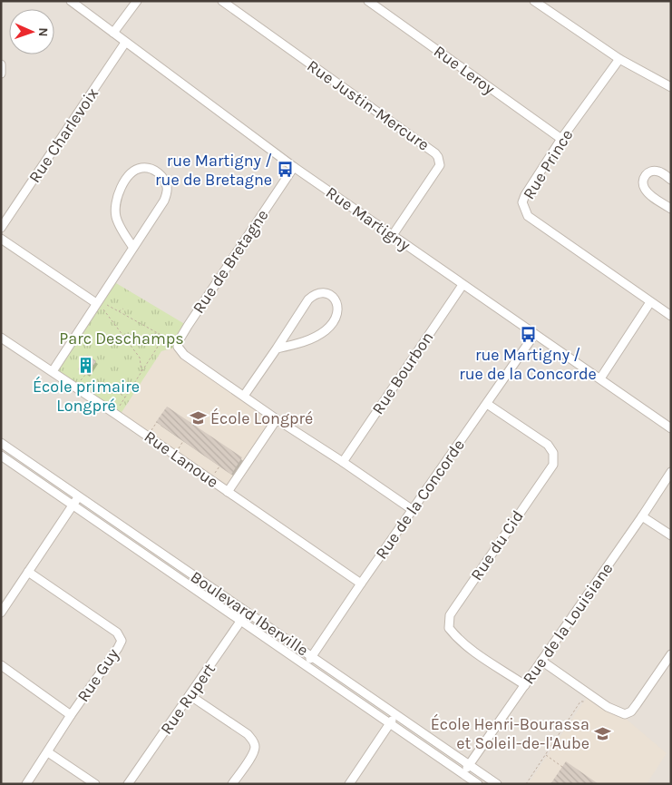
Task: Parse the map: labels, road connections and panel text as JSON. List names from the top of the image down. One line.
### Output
{"streets":{"street":["Rue Leroy","Rue Justin-Mercure","Rue Charlevoix","Rue Prince","Rue Martigny","Rue de Bretagne","Rue Bourbon","Rue Lanoue","Rue de la Concorde","Rue du Cid","Boulevard Iberville","Rue de la Louisiane","Rue Guy","Rue Rupert"]},"crossings":[["Rue Leroy","Rue Prince"],["Rue Justin-Mercure","Rue Martigny"],["Rue Charlevoix","Rue Martigny"],["Rue Martigny","Rue de Bretagne"],["Rue Martigny","Rue Bourbon"],["Rue Martigny","Rue de la Concorde"],["Rue de Bretagne","Rue Bourbon"],["Rue de Bretagne","Rue de la Concorde"],["Rue Lanoue","Rue de la Concorde"],["Rue de la Concorde","Rue du Cid"],["Rue de la Concorde","Boulevard Iberville"],["Rue du Cid","Rue de la Louisiane"],["Boulevard Iberville","Rue de la Louisiane"],["Boulevard Iberville","Rue Rupert"]],"parks":["Parc Deschamps"],"places":{"bus stop":["rue Martigny / rue de Bretagne","rue Martigny / rue de la Concorde"],"building":["École primaire Longpré"],"school or university":["École Longpré","École Henri-Bourassa et Soleil-de-l'Aube"]},"north":"right"}
